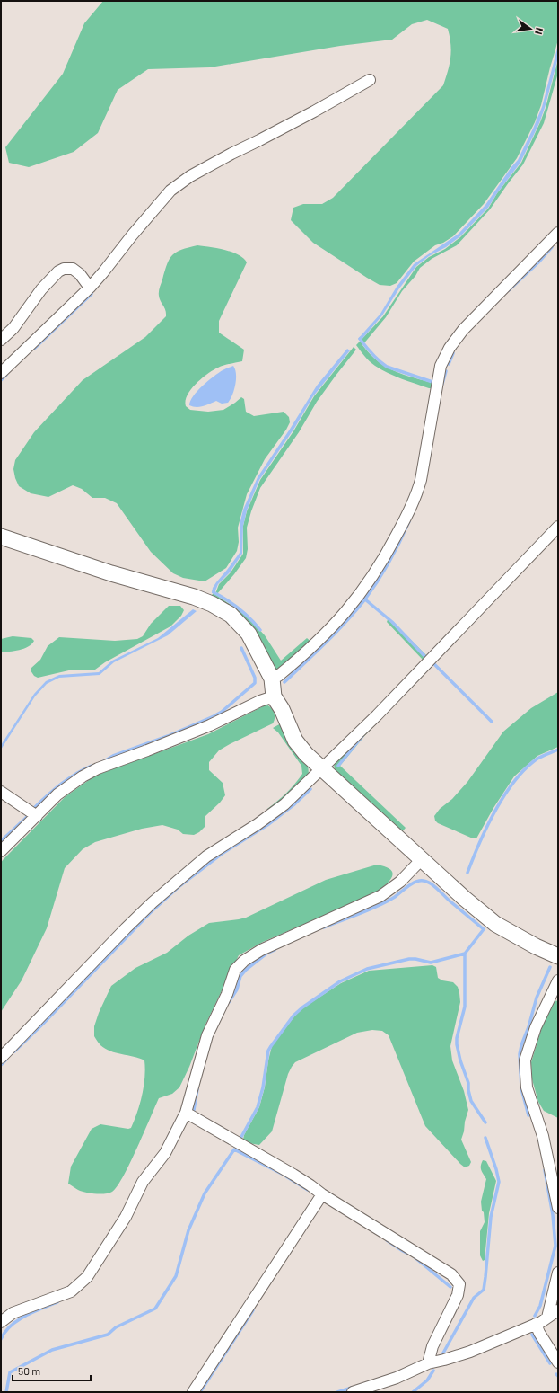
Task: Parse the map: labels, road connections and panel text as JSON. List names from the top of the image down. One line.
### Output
{"scale_bar":"50 m","north":"right"}
